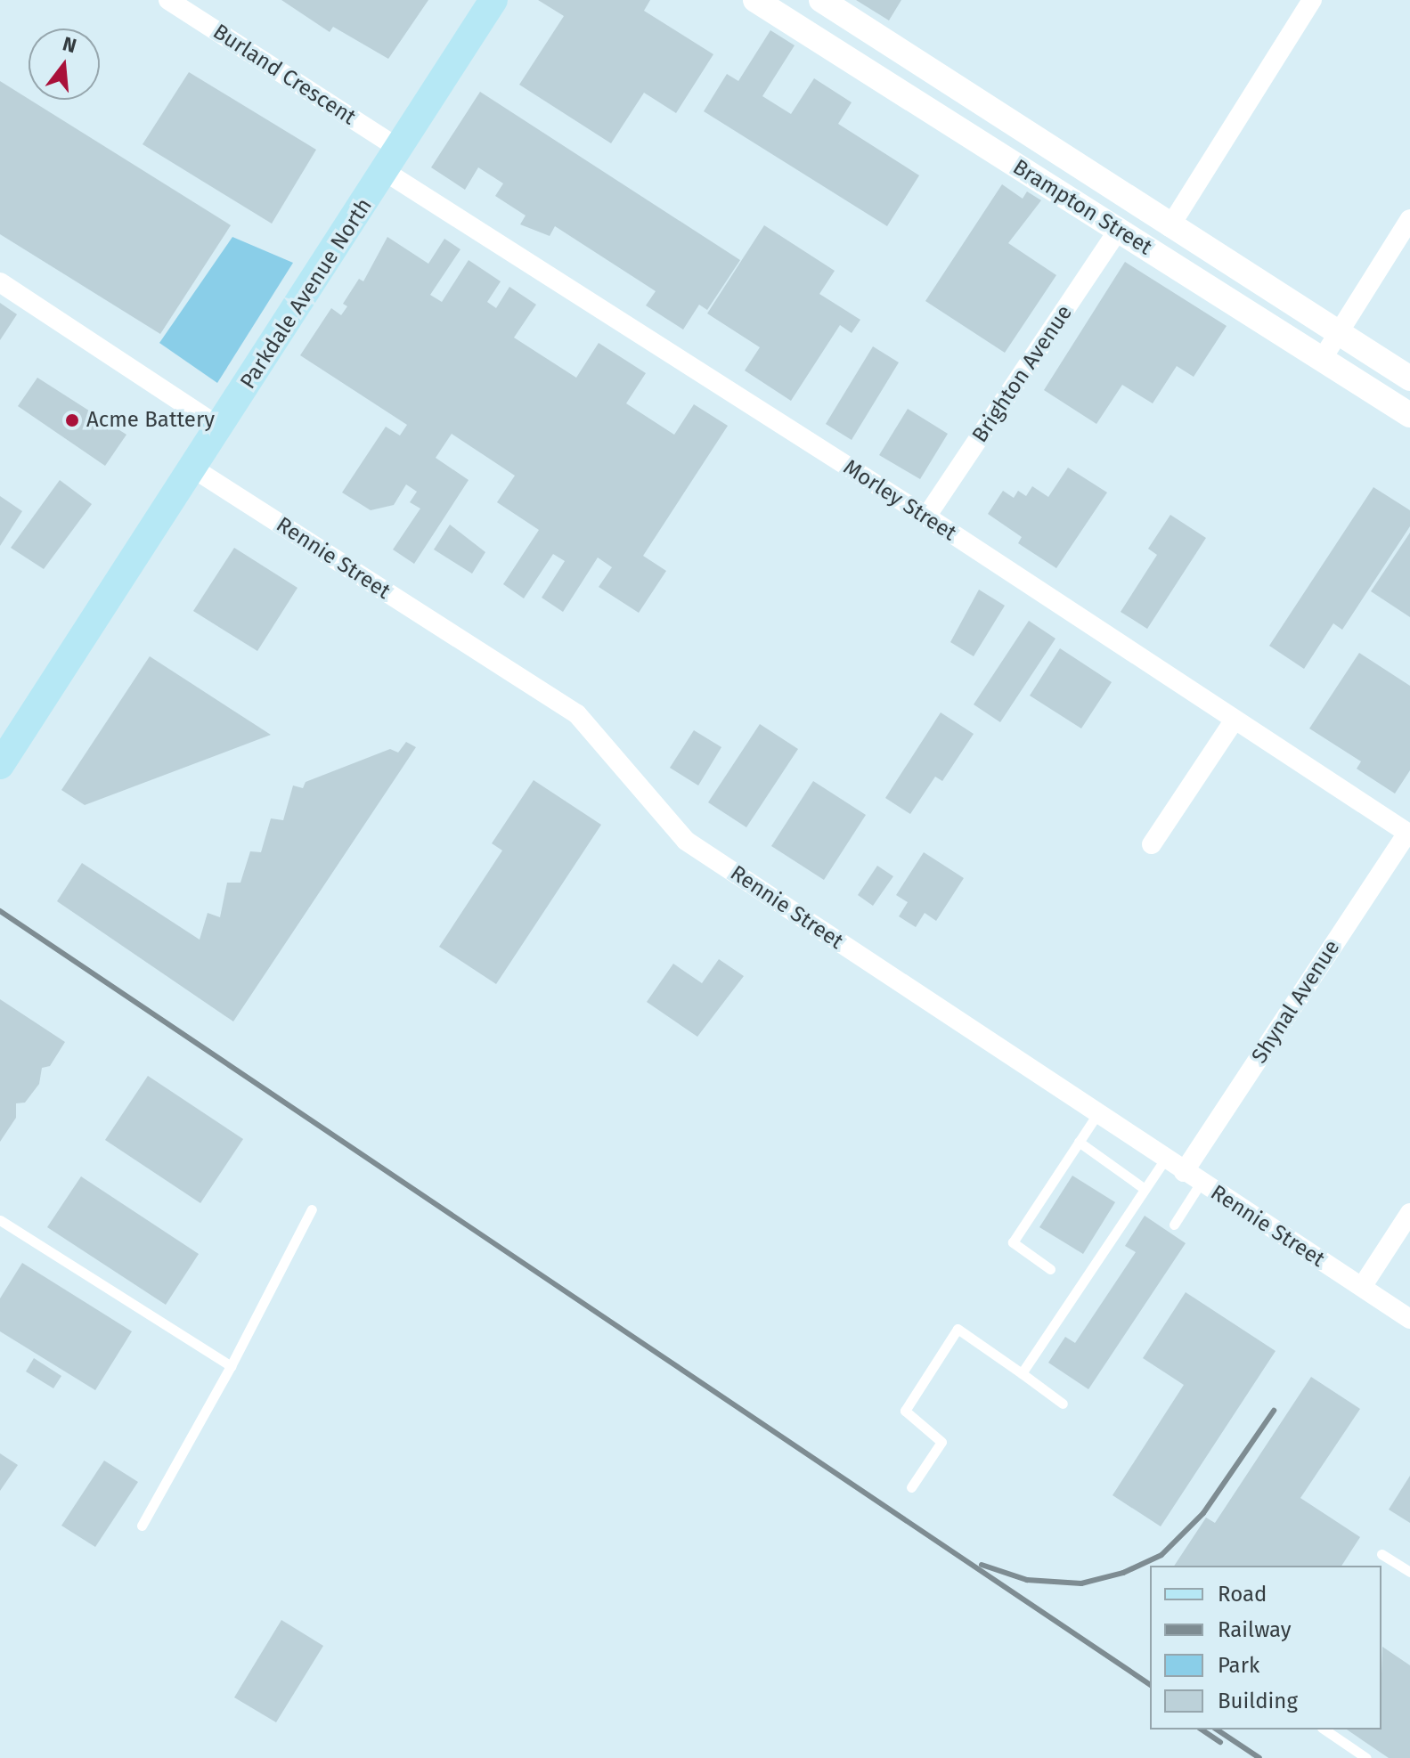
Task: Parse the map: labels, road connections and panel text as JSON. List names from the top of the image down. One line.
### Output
{"streets":{"main road":["Parkdale Avenue North"],"street":["Burland Crescent","Brampton Street","Brighton Avenue","Morley Street","Rennie Street","Shynal Avenue"]},"crossings":[["Burland Crescent","Parkdale Avenue North"],["Burland Crescent","Morley Street"],["Brampton Street","Brighton Avenue"],["Parkdale Avenue North","Morley Street"],["Parkdale Avenue North","Rennie Street"],["Brighton Avenue","Morley Street"],["Morley Street","Shynal Avenue"],["Rennie Street","Shynal Avenue"]],"places":["Acme Battery"],"legend":["Road","Railway","Park","Building"],"north":"top"}
